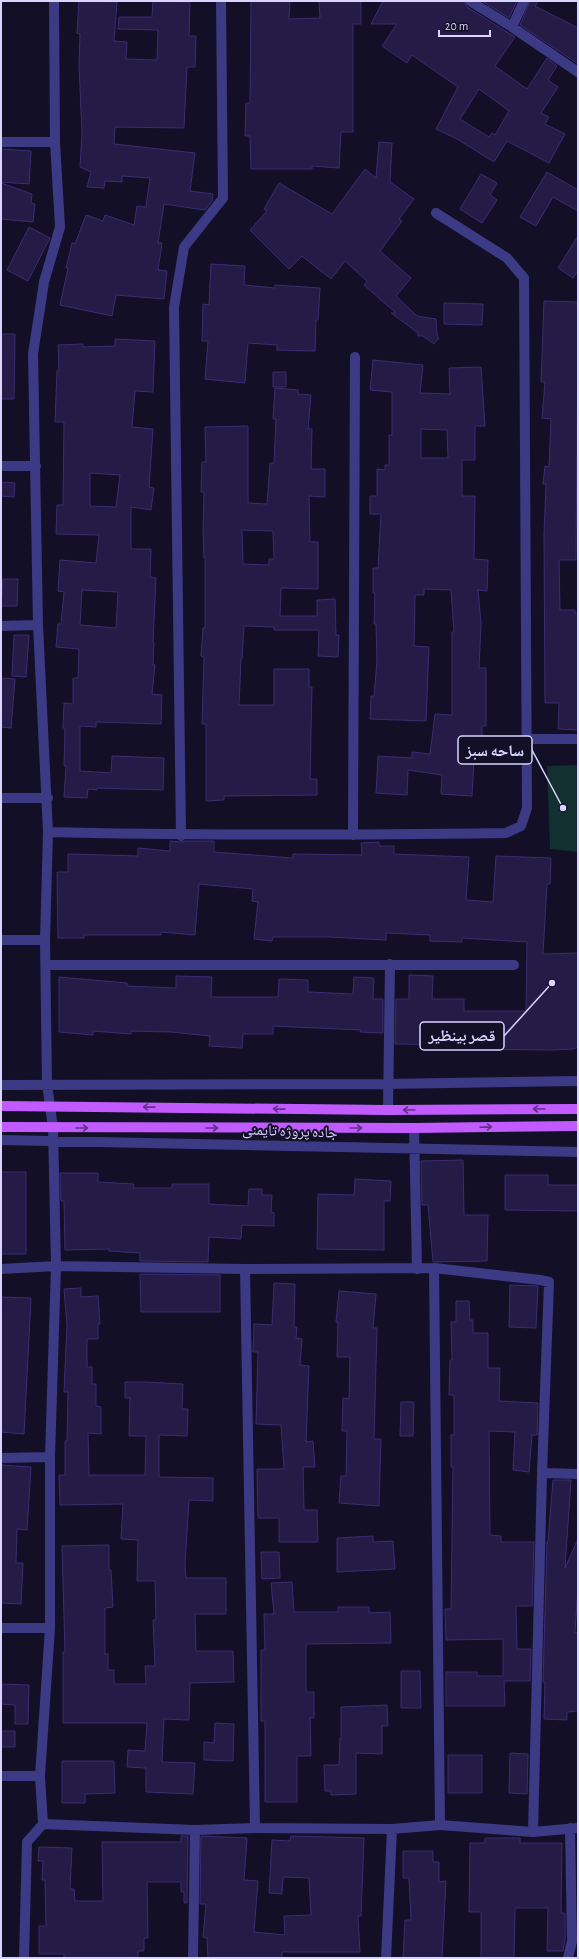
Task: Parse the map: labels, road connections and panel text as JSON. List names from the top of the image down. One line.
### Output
{"streets":{"main road":["جاده پروژه تایمنی"]},"places":["ساحه سبز","قصر بینظیر"],"scale_bar":"20 m"}
